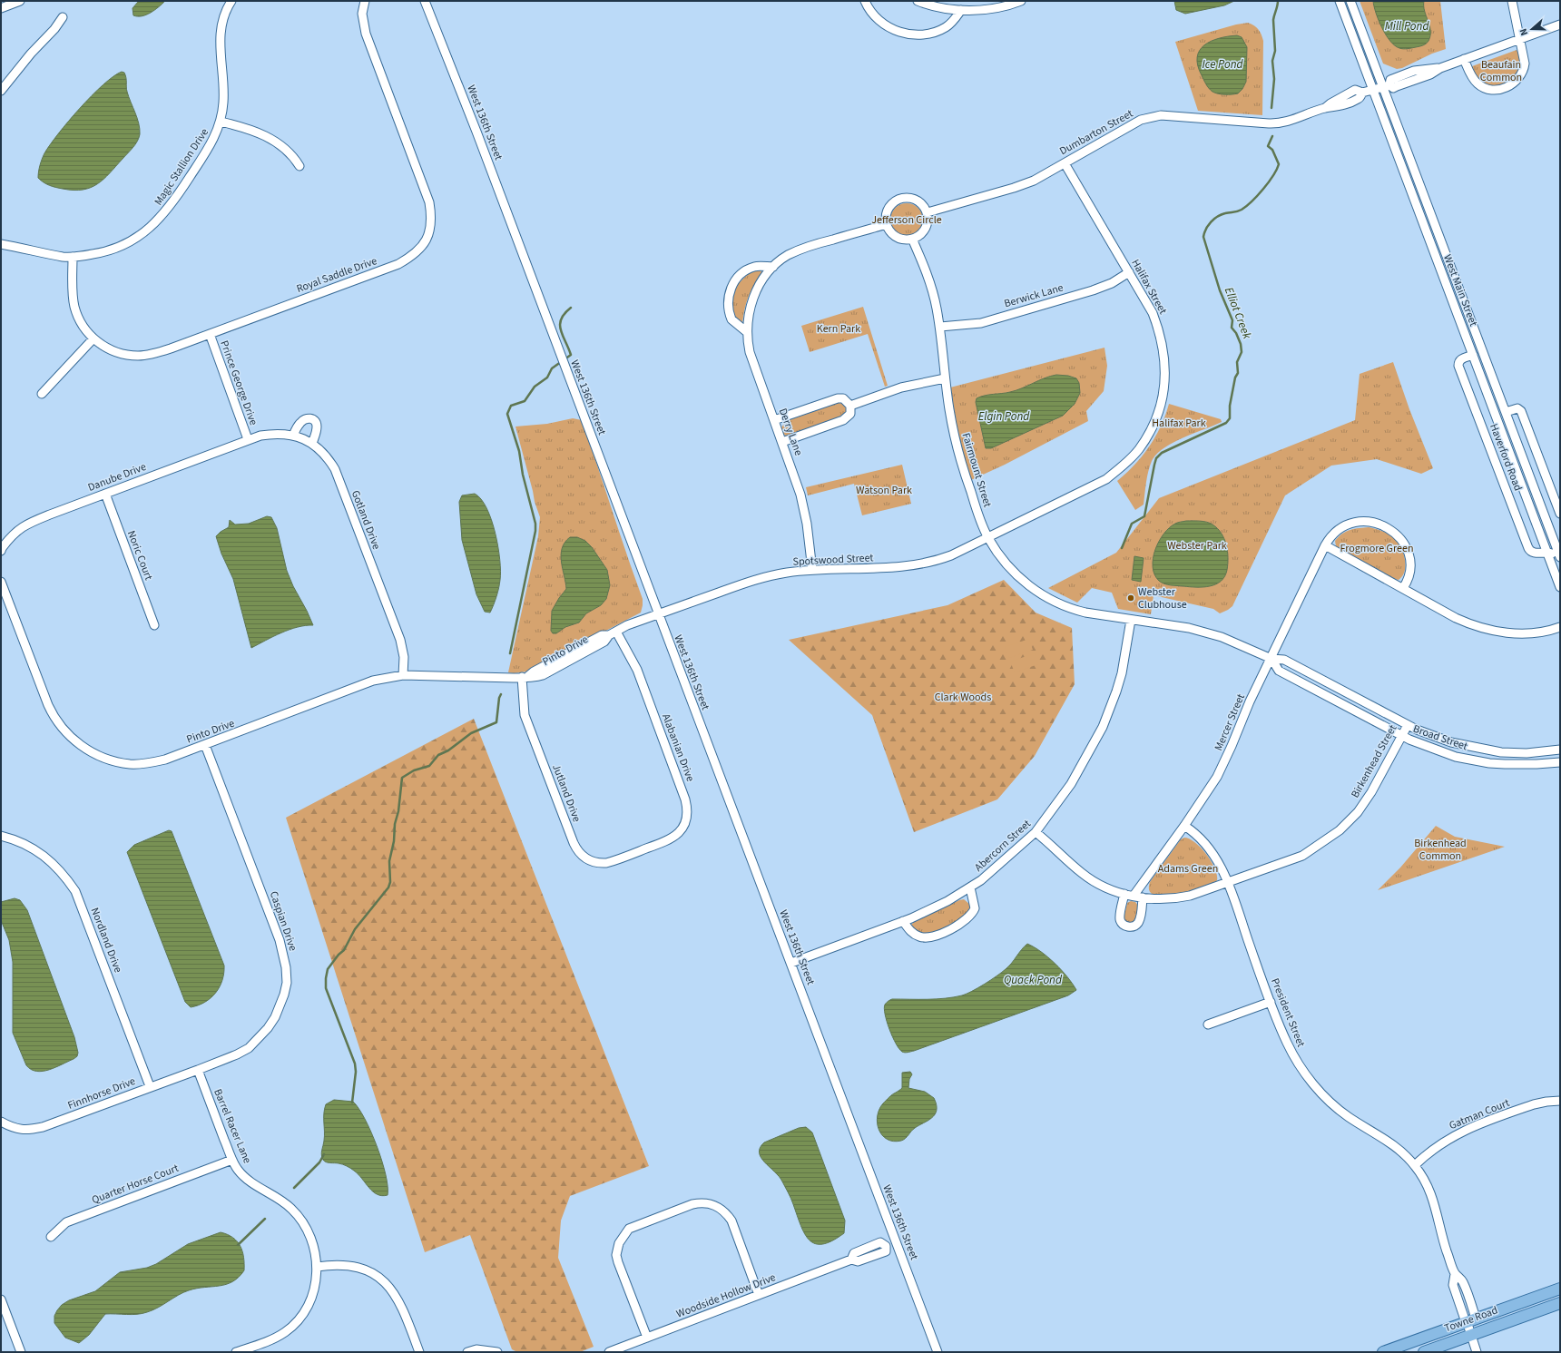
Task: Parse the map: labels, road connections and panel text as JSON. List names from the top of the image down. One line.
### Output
{"streets":{"main road":["Towne Road"],"street":["West 136th Street","Dumbarton Street","Magic Stallion Drive","Royal Saddle Drive","Halifax Street","West Main Street","Berwick Lane","Prince George Drive","Derry Lane","Haverford Road","Fairmount Street","Danube Drive","Gotland Drive","Noric Court","Spotswood Street","Pinto Drive","Mercer Street","Broad Street","Alabanian Drive","Birkenhead Street","Jutland Drive","Abercorn Street","Caspian Drive","Nordland Drive","President Street","Finnhorse Drive","Gatman Court","Barrel Racer Lane","Quarter Horse Court","Woodside Hollow Drive"]},"crossings":[["West 136th Street","Spotswood Street"],["West 136th Street","Pinto Drive"],["West 136th Street","Abercorn Street"],["West 136th Street","Woodside Hollow Drive"],["Dumbarton Street","Halifax Street"],["Dumbarton Street","West Main Street"],["Dumbarton Street","Fairmount Street"],["Magic Stallion Drive","Royal Saddle Drive"],["Royal Saddle Drive","Prince George Drive"],["Halifax Street","Berwick Lane"],["Halifax Street","Fairmount Street"],["Halifax Street","Spotswood Street"],["West Main Street","Haverford Road"],["Berwick Lane","Fairmount Street"],["Prince George Drive","Danube Drive"],["Prince George Drive","Gotland Drive"],["Derry Lane","Spotswood Street"],["Fairmount Street","Spotswood Street"],["Fairmount Street","Broad Street"],["Fairmount Street","Abercorn Street"],["Danube Drive","Gotland Drive"],["Danube Drive","Noric Court"],["Gotland Drive","Pinto Drive"],["Spotswood Street","Pinto Drive"],["Pinto Drive","Alabanian Drive"],["Pinto Drive","Jutland Drive"],["Pinto Drive","Caspian Drive"],["Mercer Street","Broad Street"],["Mercer Street","Birkenhead Street"],["Mercer Street","President Street"],["Broad Street","Birkenhead Street"],["Broad Street","Abercorn Street"],["Alabanian Drive","Jutland Drive"],["Birkenhead Street","Abercorn Street"],["Birkenhead Street","President Street"],["Caspian Drive","Finnhorse Drive"],["Caspian Drive","Barrel Racer Lane"],["Nordland Drive","Finnhorse Drive"],["President Street","Gatman Court"],["President Street","Towne Road"],["Finnhorse Drive","Barrel Racer Lane"],["Barrel Racer Lane","Quarter Horse Court"]],"water":["Mill Pond","Ice Pond","Elliot Creek","Elgin Pond","Quack Pond"],"parks":["Beaufain Common","Jefferson Circle","Kern Park","Halifax Park","Watson Park","Webster Park","Frogmore Green","Clark Woods","Birkenhead Common","Adams Green"],"places":["Webster Clubhouse"],"north":"left"}
